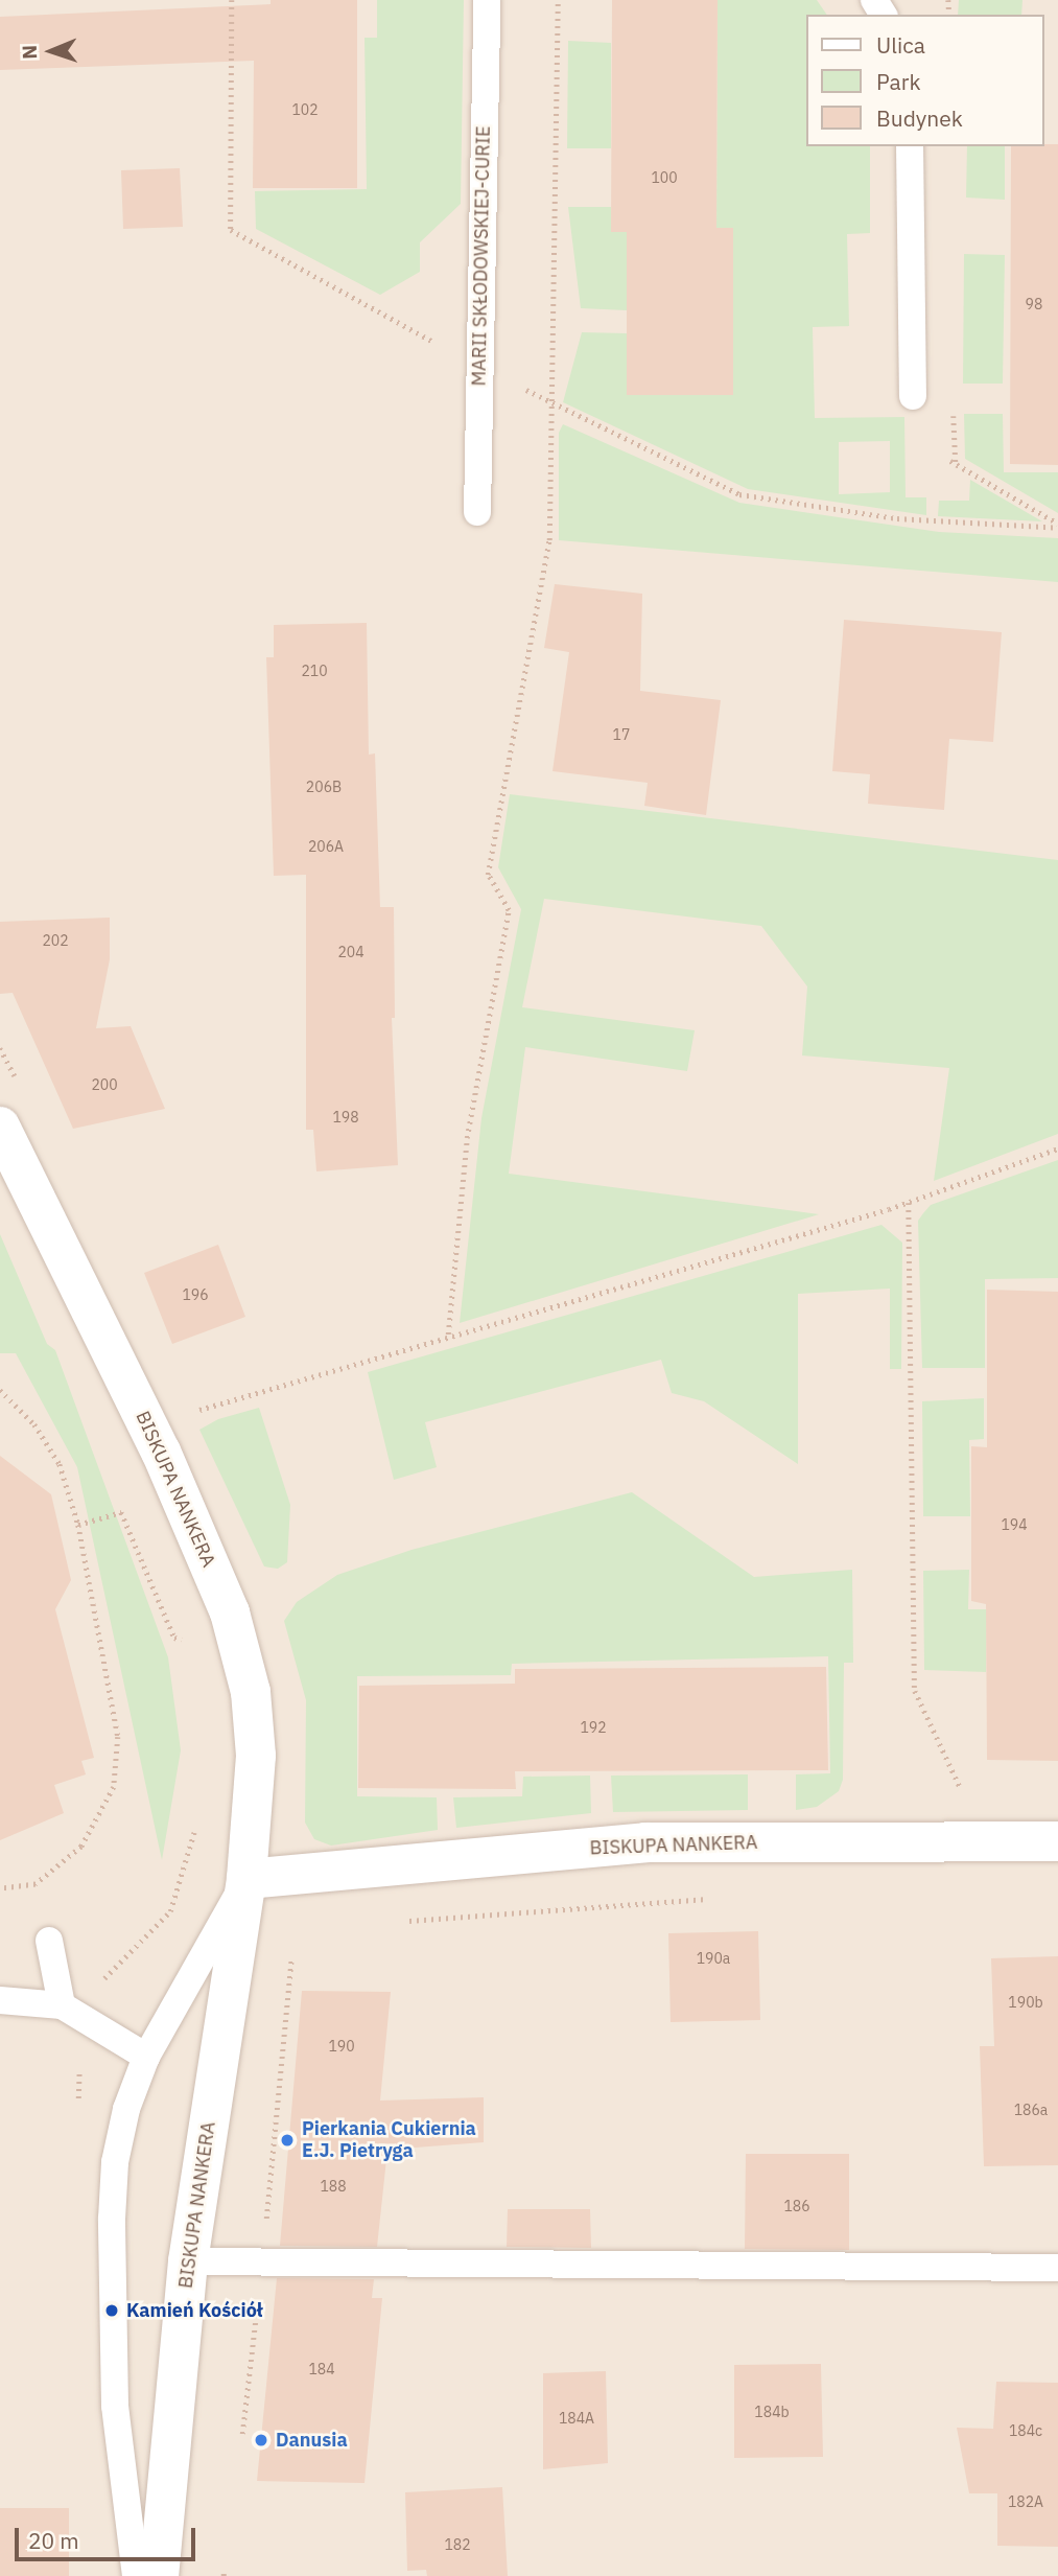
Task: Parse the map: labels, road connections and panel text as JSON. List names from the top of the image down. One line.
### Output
{"streets":{"street":["BISKUPA NANKERA"],"lane":["MARII SKŁODOWSKIEJ-CURIE"]},"places":["Pierkania Cukiernia E.J. Pietryga","Kamień Kościół","Danusia"],"house_numbers":["102","100","98","210","17","206B","206A","202","204","200","198","196","194","192","190a","190b","190","186a","188","186","184","184b","184A","184c","182A","182"],"legend":["Ulica","Park","Budynek"],"scale_bar":"20 m","north":"left"}
